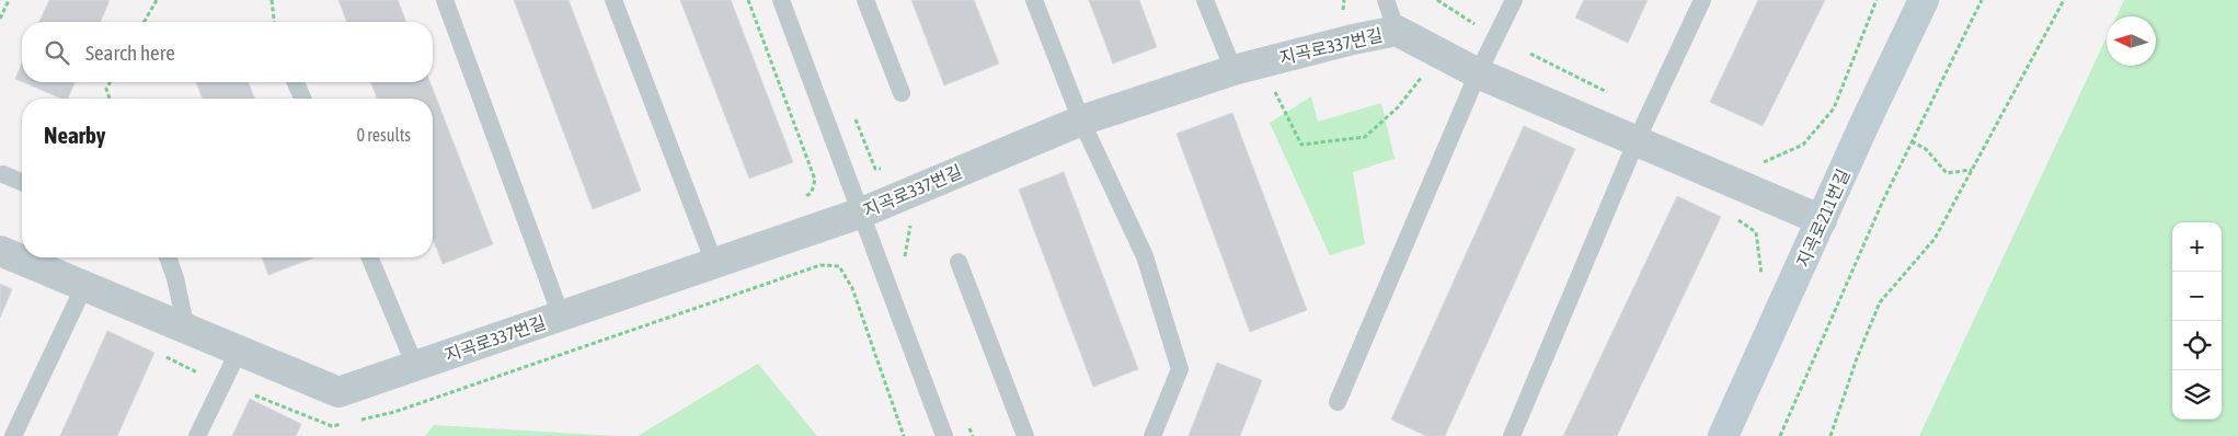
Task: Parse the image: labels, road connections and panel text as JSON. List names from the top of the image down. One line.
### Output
{"streets":{"main road":["지곡로211번길"],"street":["지곡로337번길"]},"crossings":[["지곡로337번길","지곡로211번길"]],"north":"left","page":{"search":"Search here","heading":["Nearby","0 results"],"map_buttons":["+","−"]}}
